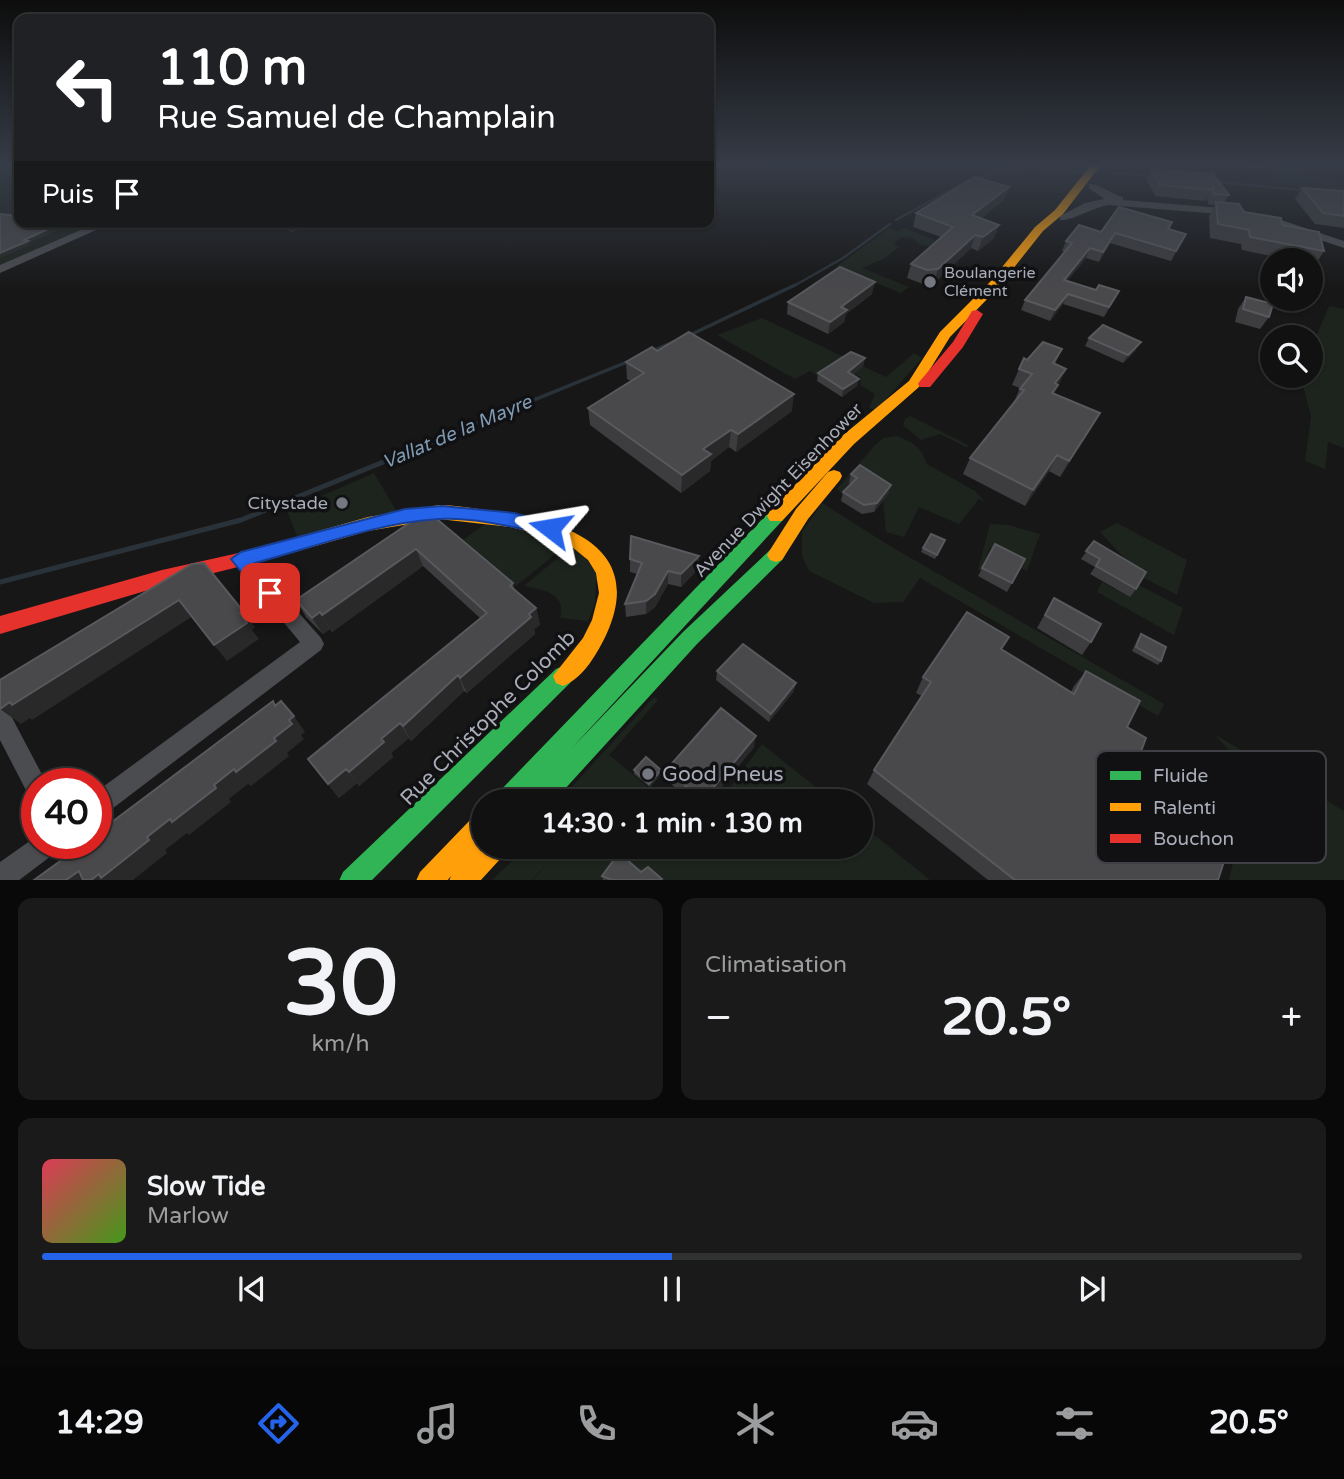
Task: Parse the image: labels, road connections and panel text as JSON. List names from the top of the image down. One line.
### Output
{"streets":{"main road":["Avenue Dwight Eisenhower","Rue Christophe Colomb"]},"water":["Vallat de la Mayre"],"places":["Boulangerie Clément","Citystade","Good Pneus"],"legend":["Fluide","Ralenti","Bouchon"],"page":{"turn":["110 m","Rue Samuel de Champlain"],"then":"Puis","limit":"40","trip":"14:30 · 1 min · 130 m","tile":[["30","km/h"],"Climatisation"],"heat":["−","20.5°","+"],"song":["Slow Tide","Marlow"],"tabs":["14:29","20.5°"]}}
